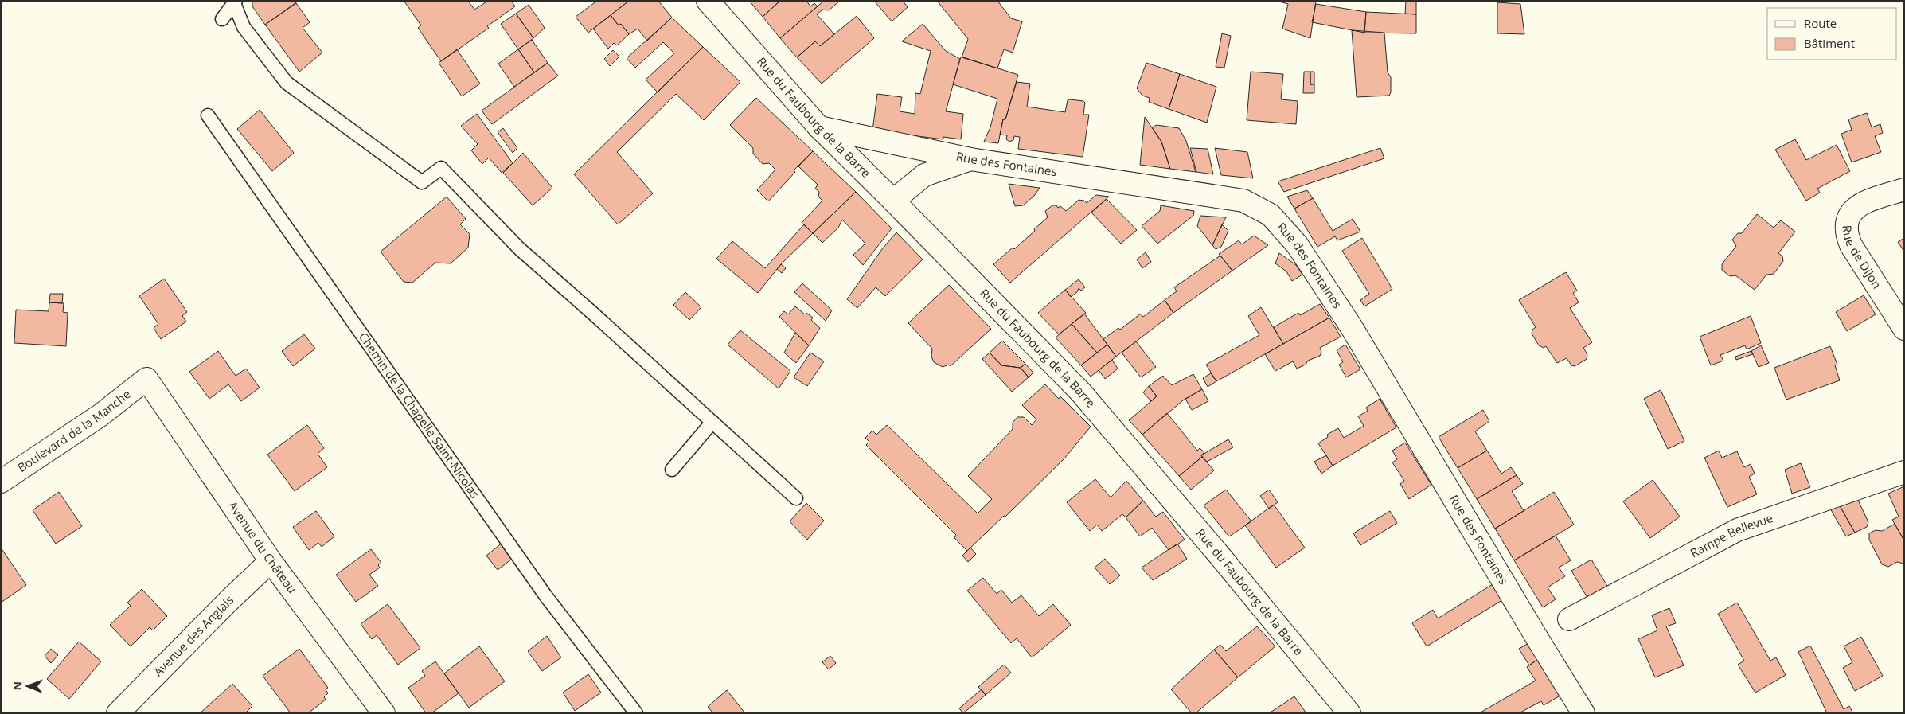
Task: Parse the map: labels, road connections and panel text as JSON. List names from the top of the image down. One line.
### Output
{"streets":{"street":["Rue du Faubourg de la Barre","Rue des Fontaines","Rue de Dijon","Boulevard de la Manche","Rampe Bellevue","Avenue du Château","Avenue des Anglais"],"lane":["Chemin de la Chapelle Saint-Nicolas"]},"crossings":[["Rue du Faubourg de la Barre","Rue des Fontaines"],["Boulevard de la Manche","Avenue du Château"],["Avenue du Château","Avenue des Anglais"]],"legend":["Route","Bâtiment"],"north":"left"}
